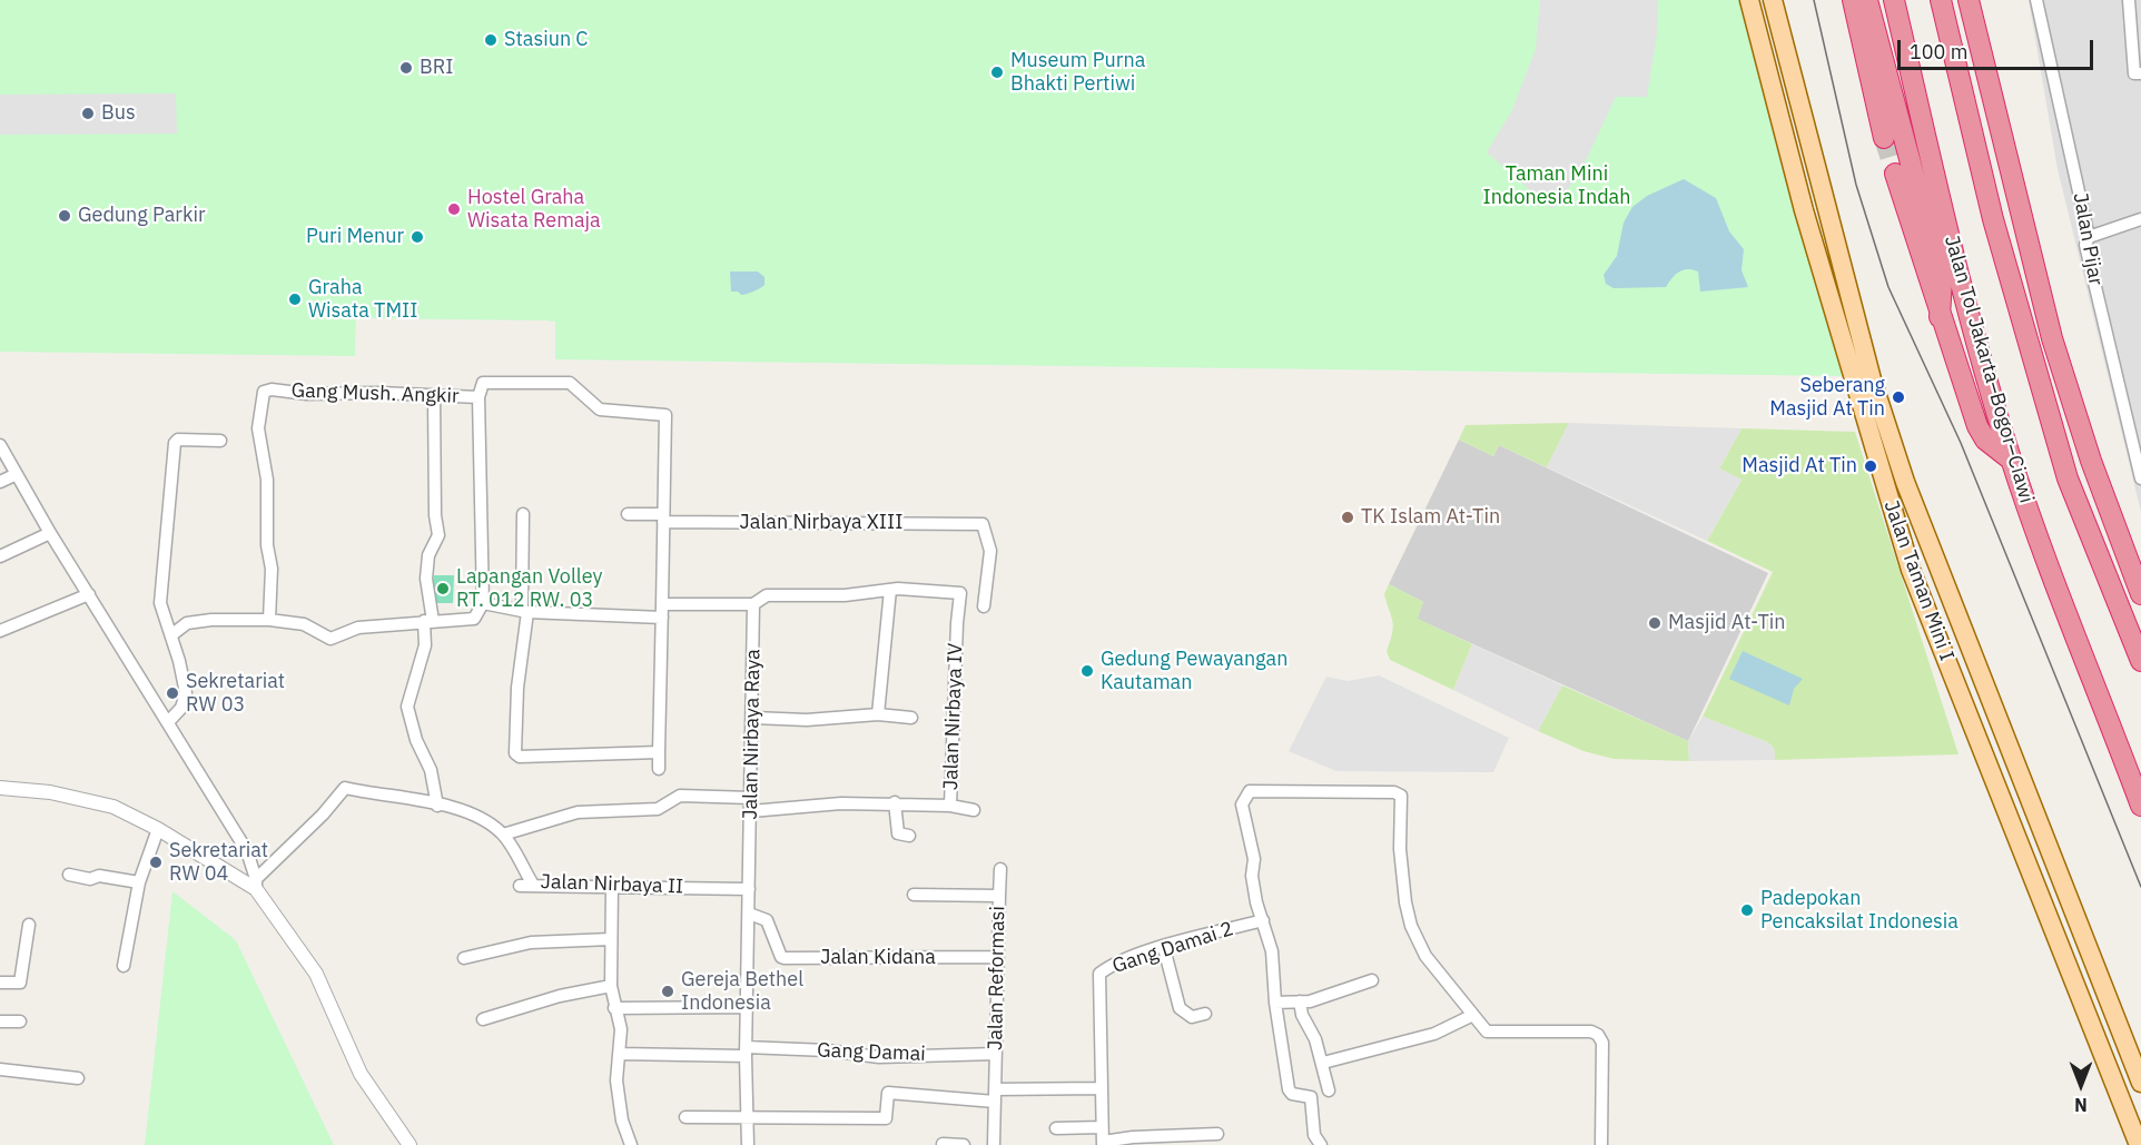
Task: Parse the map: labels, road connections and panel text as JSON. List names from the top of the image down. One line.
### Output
{"streets":{"highway":["Jalan Tol Jakarta–Bogor–Ciawi"],"main road":["Jalan Taman Mini I"],"street":["Jalan Pijar","Gang Mush. Angkir","Jalan Nirbaya XIII","Jalan Nirbaya IV","Jalan Nirbaya Raya","Jalan Nirbaya II","Gang Damai 2","Jalan Kidana","Jalan Reformasi","Gang Damai"]},"crossings":[["Jalan Nirbaya IV","Jalan Nirbaya Raya"],["Jalan Nirbaya Raya","Jalan Nirbaya II"],["Jalan Nirbaya Raya","Jalan Kidana"],["Jalan Nirbaya Raya","Gang Damai"],["Jalan Kidana","Jalan Reformasi"],["Jalan Reformasi","Gang Damai"]],"parks":["Taman Mini Indonesia Indah"],"places":["Stasiun C","BRI","Museum Purna Bhakti Pertiwi","Bus","Hostel Graha Wisata Remaja","Gedung Parkir","Puri Menur","Graha Wisata TMII","Seberang Masjid At Tin","Masjid At Tin","TK Islam At-Tin","Lapangan Volley RT. 012 RW. 03","Masjid At-Tin","Gedung Pewayangan Kautaman","Sekretariat RW 03","Sekretariat RW 04","Padepokan Pencaksilat Indonesia","Gereja Bethel Indonesia"],"scale_bar":"100 m","north":"bottom"}
